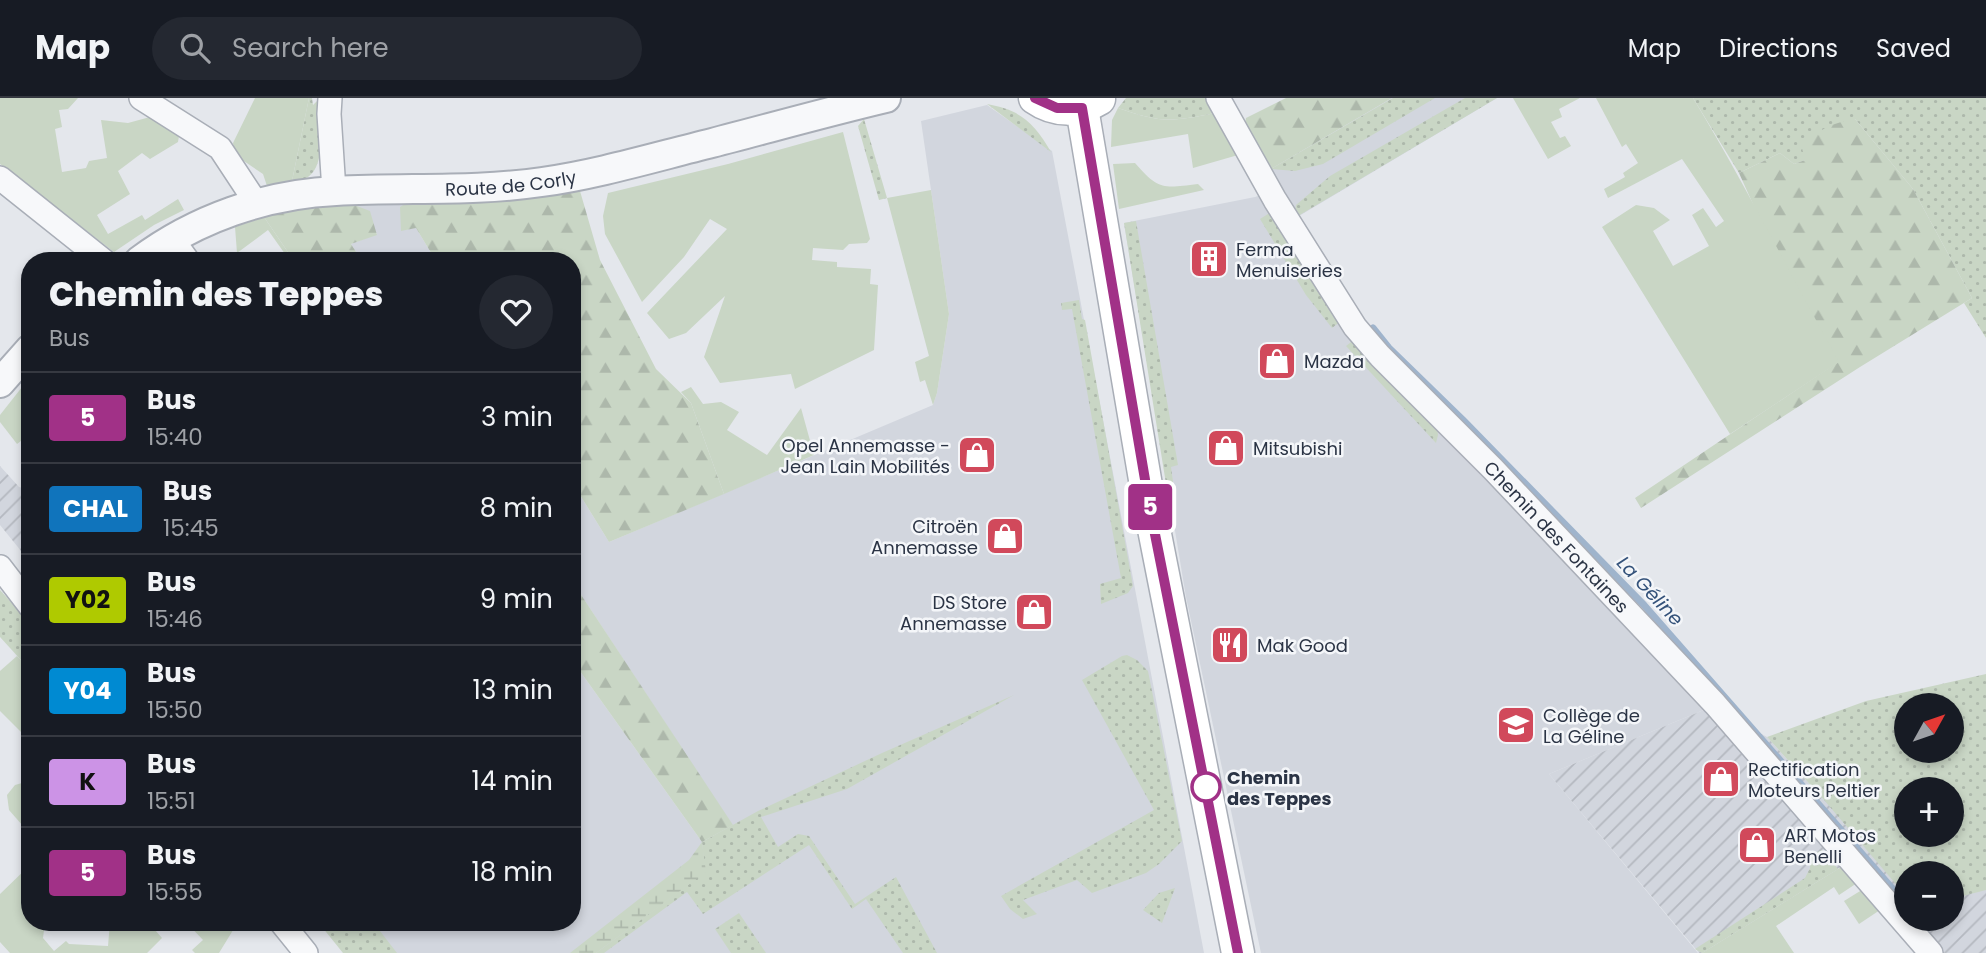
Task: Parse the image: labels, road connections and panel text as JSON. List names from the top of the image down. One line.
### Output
{"streets":{"street":["Route de Corly","Chemin des Fontaines"]},"water":["La Géline"],"places":{"building":["Ferma Menuiseries"],"shop":["Mazda","Mitsubishi","Opel Annemasse - Jean Lain Mobilités","Citroën Annemasse","DS Store Annemasse","Rectification Moteurs Peltier","ART Motos Benelli"],"restaurant":["Mak Good"],"school or university":["Collège de La Géline"],"other":["Chemin des Teppes"]},"lines":["bus line 5"],"north":"top right","page":{"header":"Map","search":"Search here","nav":["Map","Directions","Saved"],"on_map":"5","heading":["Chemin des Teppes","Bus"],"list":[{"mark":"5","name":"Bus","note":"15:40","value":"3 min"},{"mark":"CHAL","name":"Bus","note":"15:45","value":"8 min"},{"mark":"Y02","name":"Bus","note":"15:46","value":"9 min"},{"mark":"Y04","name":"Bus","note":"15:50","value":"13 min"},{"mark":"K","name":"Bus","note":"15:51","value":"14 min"},{"mark":"5","name":"Bus","note":"15:55","value":"18 min"}],"map_buttons":["+","−"]}}
